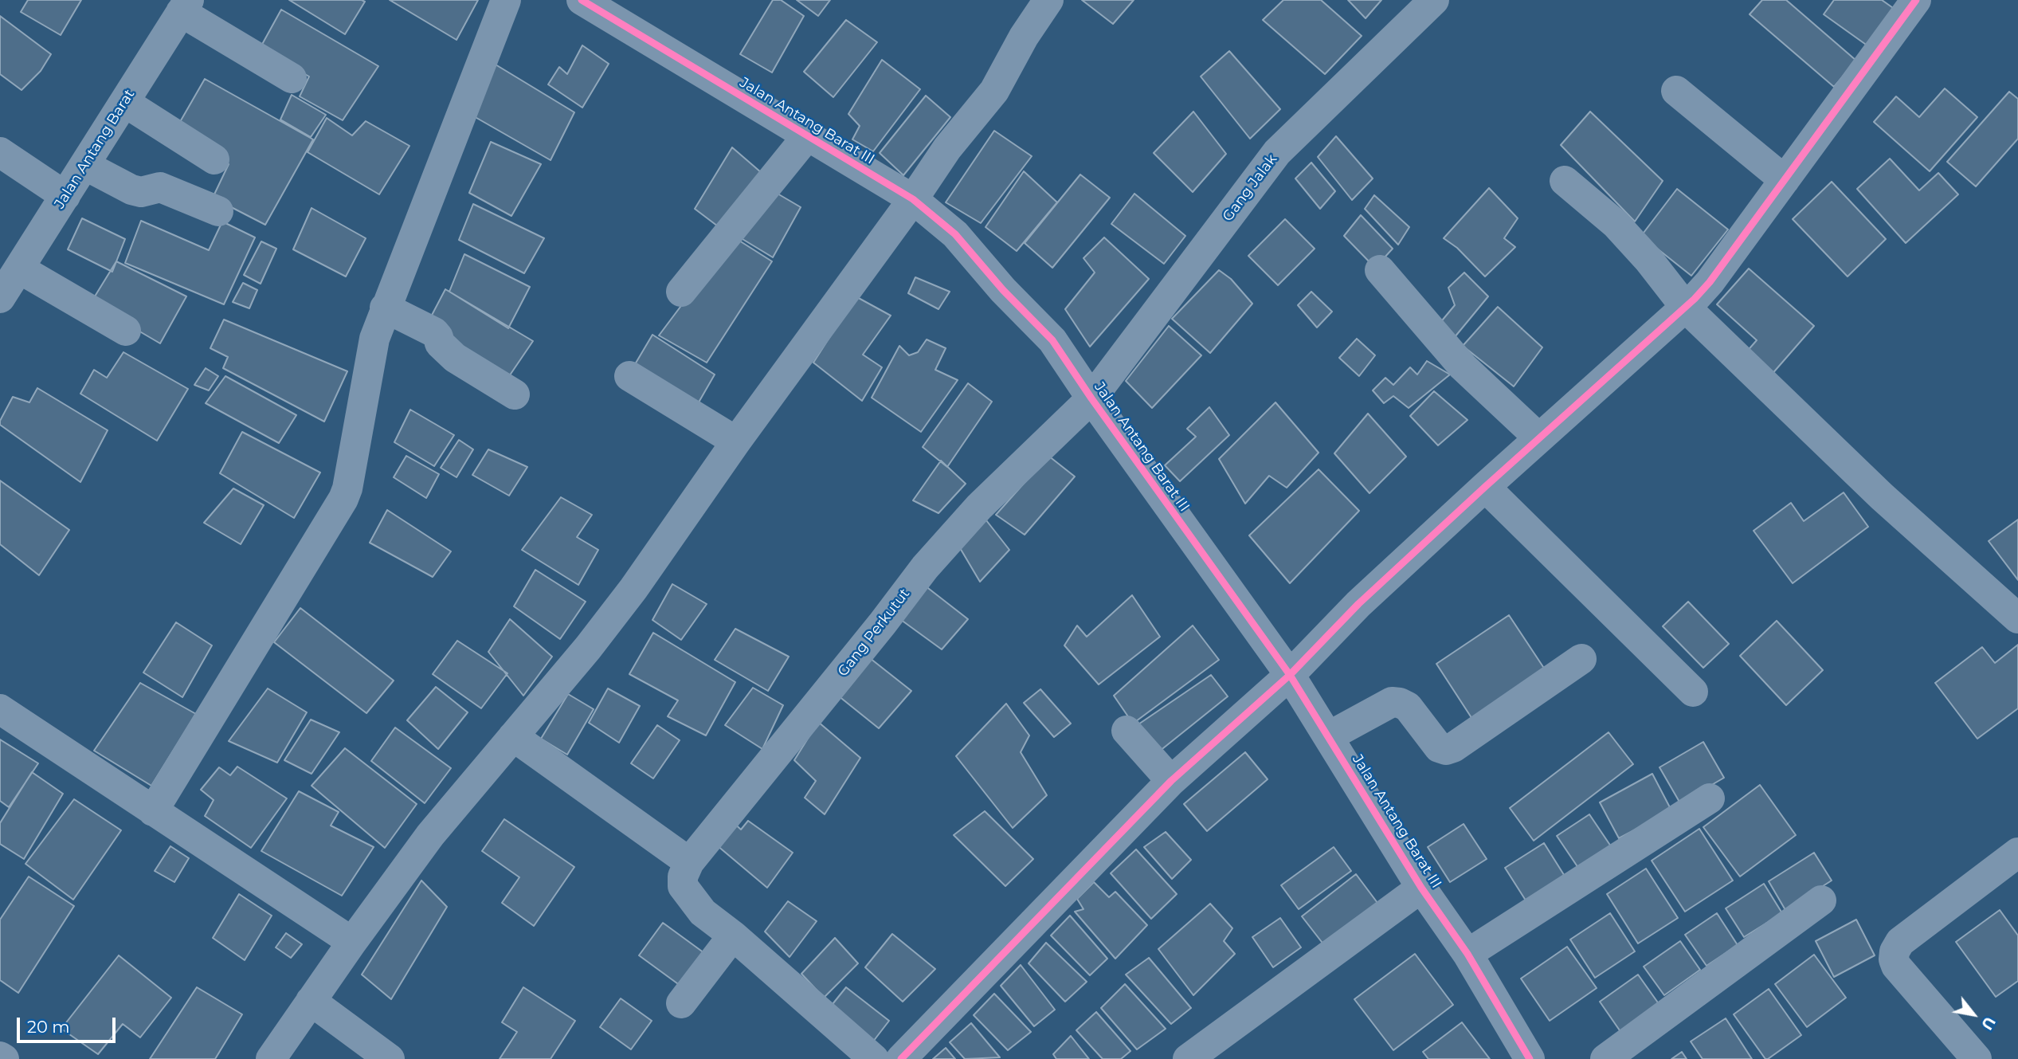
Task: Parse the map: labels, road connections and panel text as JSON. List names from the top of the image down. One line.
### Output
{"streets":{"street":["Jalan Antang Barat III","Jalan Antang Barat","Gang Jalak","Gang Perkutut"]},"crossings":[["Jalan Antang Barat III","Gang Jalak"],["Jalan Antang Barat III","Gang Perkutut"],["Gang Jalak","Gang Perkutut"]],"scale_bar":"20 m","north":"bottom right"}
